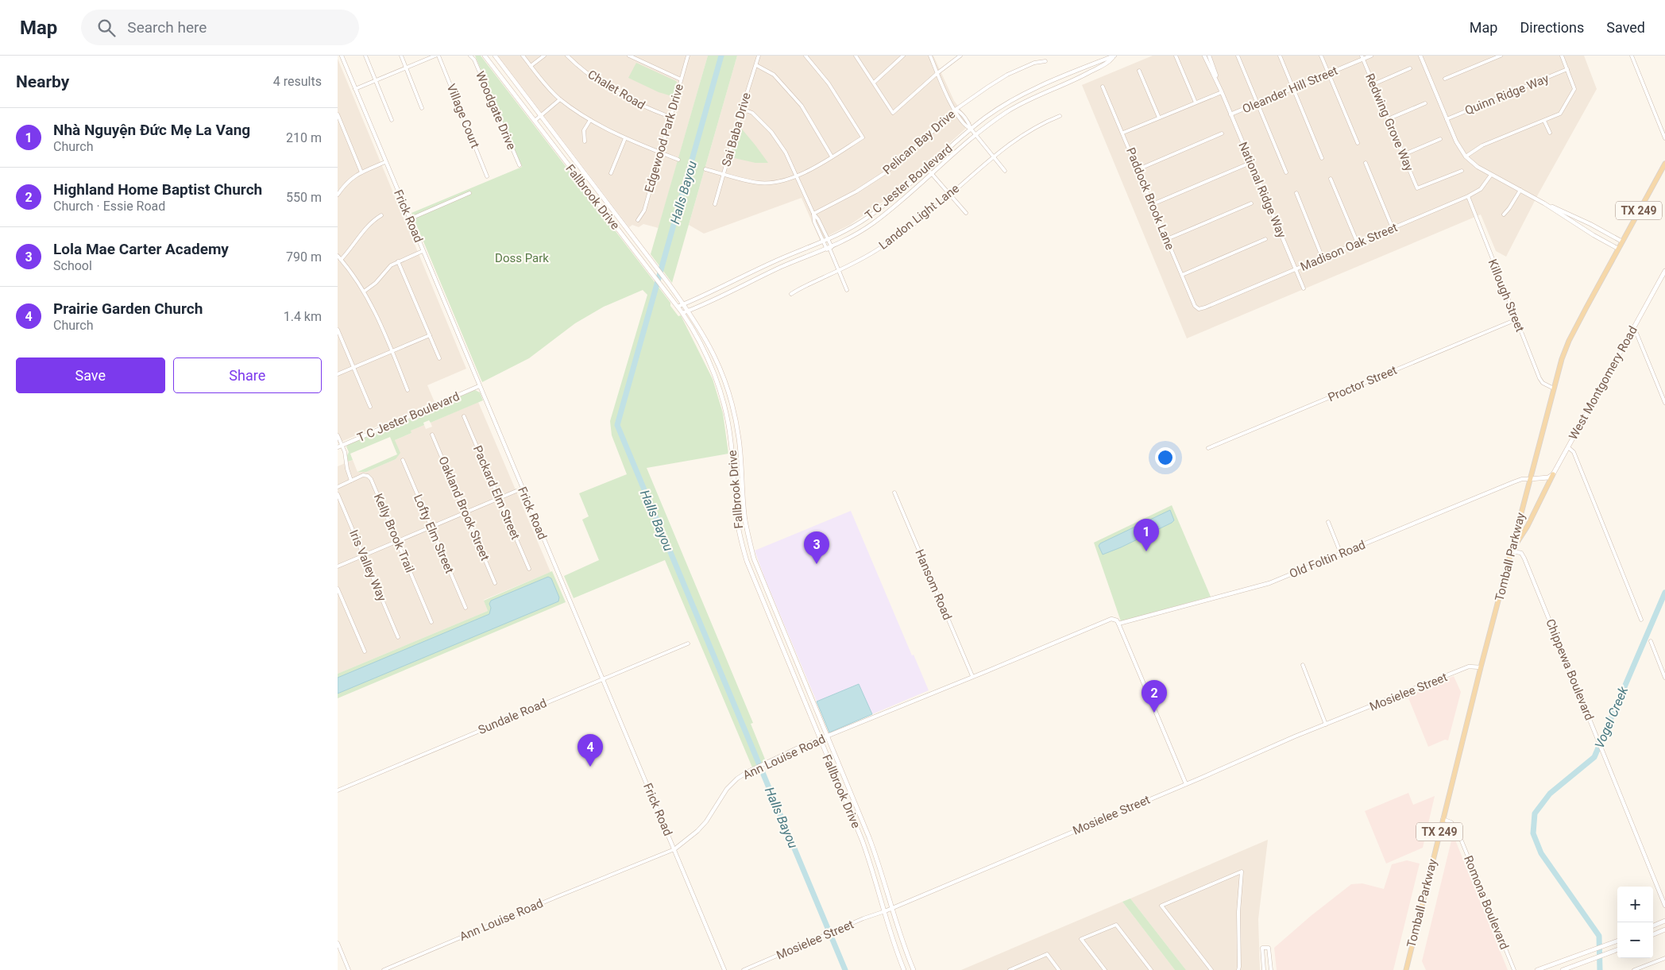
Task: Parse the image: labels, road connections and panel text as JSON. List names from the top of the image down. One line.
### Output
{"streets":{"main road":["Fallbrook Drive","TX 249","West Montgomery Road","Tomball Parkway"],"street":["Chalet Road","Oleander Hill Street","Quinn Ridge Way","Woodgate Drive","Village Court","Redwing Grove Way","Sai Baba Drive","Edgewood Park Drive","Pelican Bay Drive","T C Jester Boulevard","National Ridge Way","Paddock Brook Lane","Frick Road","Landon Light Lane","Madison Oak Street","Killough Street","Proctor Street","Packard Elm Street","Oakland Brook Street","Kelly Brook Trail","Lofty Elm Street","Old Foltin Road","Iris Valley Way","Hansom Road","Chippewa Boulevard","Mosielee Street","Sundale Road","Ann Louise Road","Romona Boulevard"]},"crossings":[["Chalet Road","Edgewood Park Drive"],["Oleander Hill Street","Redwing Grove Way"],["Oleander Hill Street","National Ridge Way"],["T C Jester Boulevard","Fallbrook Drive"],["T C Jester Boulevard","Frick Road"],["National Ridge Way","Madison Oak Street"],["Fallbrook Drive","Mosielee Street"],["Fallbrook Drive","Ann Louise Road"],["Paddock Brook Lane","Madison Oak Street"],["Frick Road","Sundale Road"],["Frick Road","Ann Louise Road"],["Madison Oak Street","Killough Street"],["Killough Street","Proctor Street"],["Killough Street","Tomball Parkway"],["Tomball Parkway","Old Foltin Road"],["Tomball Parkway","Chippewa Boulevard"],["Tomball Parkway","Mosielee Street"],["Tomball Parkway","Romona Boulevard"],["Old Foltin Road","Ann Louise Road"],["Hansom Road","Ann Louise Road"]],"water":["Halls Bayou","Vogel Creek"],"parks":["Doss Park"],"page":{"header":"Map","search":"Search here","nav":["Map","Directions","Saved"],"heading":["Nearby","4 results"],"list":[{"mark":"1","name":"Nhà Nguyện Đức Mẹ La Vang","note":"Church","value":"210 m"},{"mark":"2","name":"Highland Home Baptist Church","note":"Church · Essie Road","value":"550 m"},{"mark":"3","name":"Lola Mae Carter Academy","note":"School","value":"790 m"},{"mark":"4","name":"Prairie Garden Church","note":"Church","value":"1.4 km"}],"buttons":["Save","Share"],"pins":["1","3","2","4"],"map_buttons":["+","−"]}}
